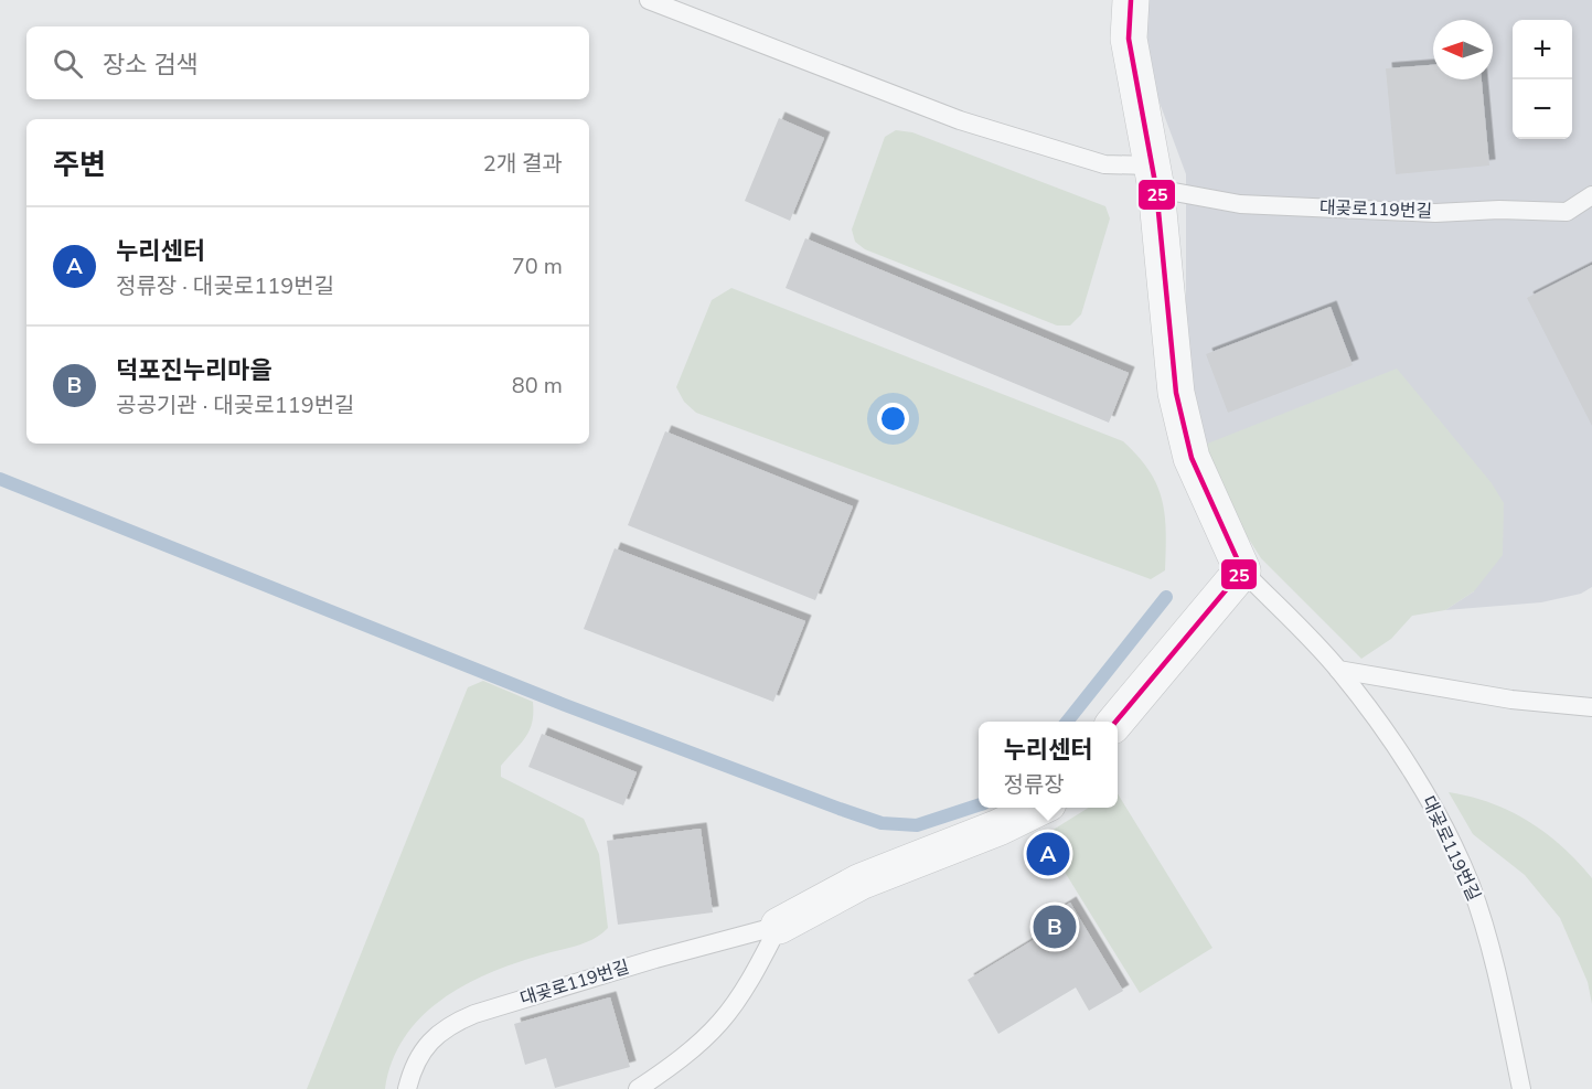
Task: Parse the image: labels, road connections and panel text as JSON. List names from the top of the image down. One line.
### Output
{"streets":{"street":["대곶로119번길"]},"lines":["transit line 25"],"north":"left","page":{"map_buttons":["+","−"],"search":"장소 검색","heading":["주변","2개 결과"],"list":[{"mark":"A","name":"누리센터","note":"정류장 · 대곶로119번길","value":"70 m"},{"mark":"B","name":"덕포진누리마을","note":"공공기관 · 대곶로119번길","value":"80 m"}],"popup":["누리센터","정류장"],"pins":["A","B"]}}
